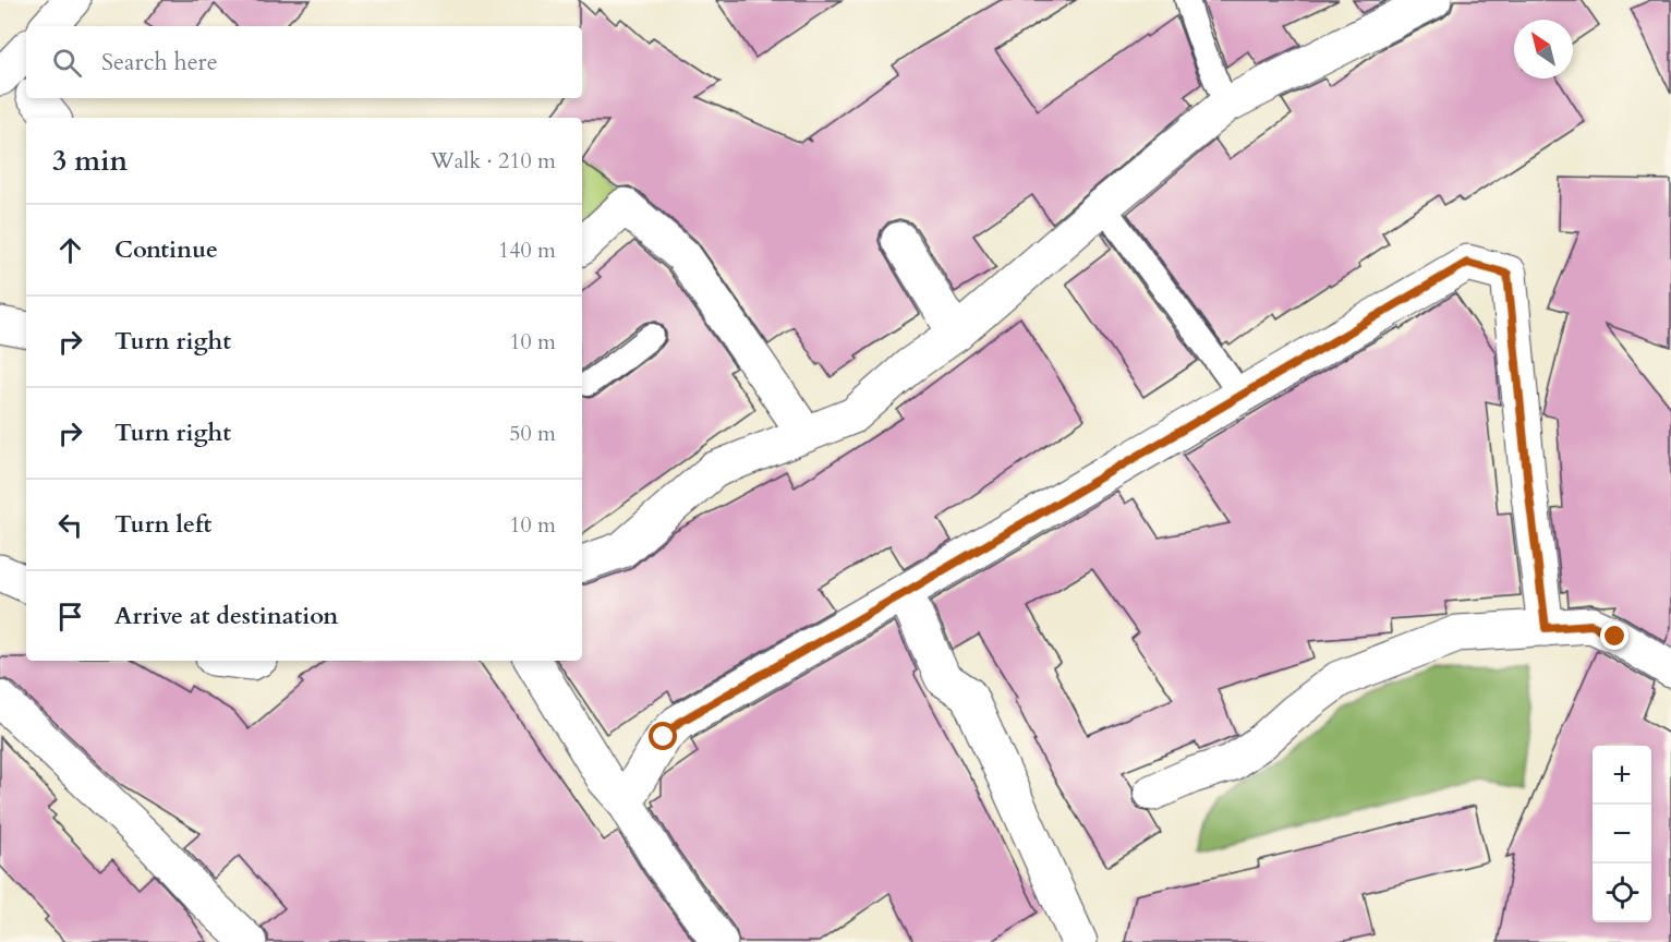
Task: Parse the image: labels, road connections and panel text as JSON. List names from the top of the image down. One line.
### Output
{"north":"top left","page":{"search":"Search here","heading":["3 min","Walk · 210 m"],"list":[["Continue","140 m"],["Turn right","10 m"],["Turn right","50 m"],["Turn left","10 m"],"Arrive at destination"],"map_buttons":["+","−"]}}
